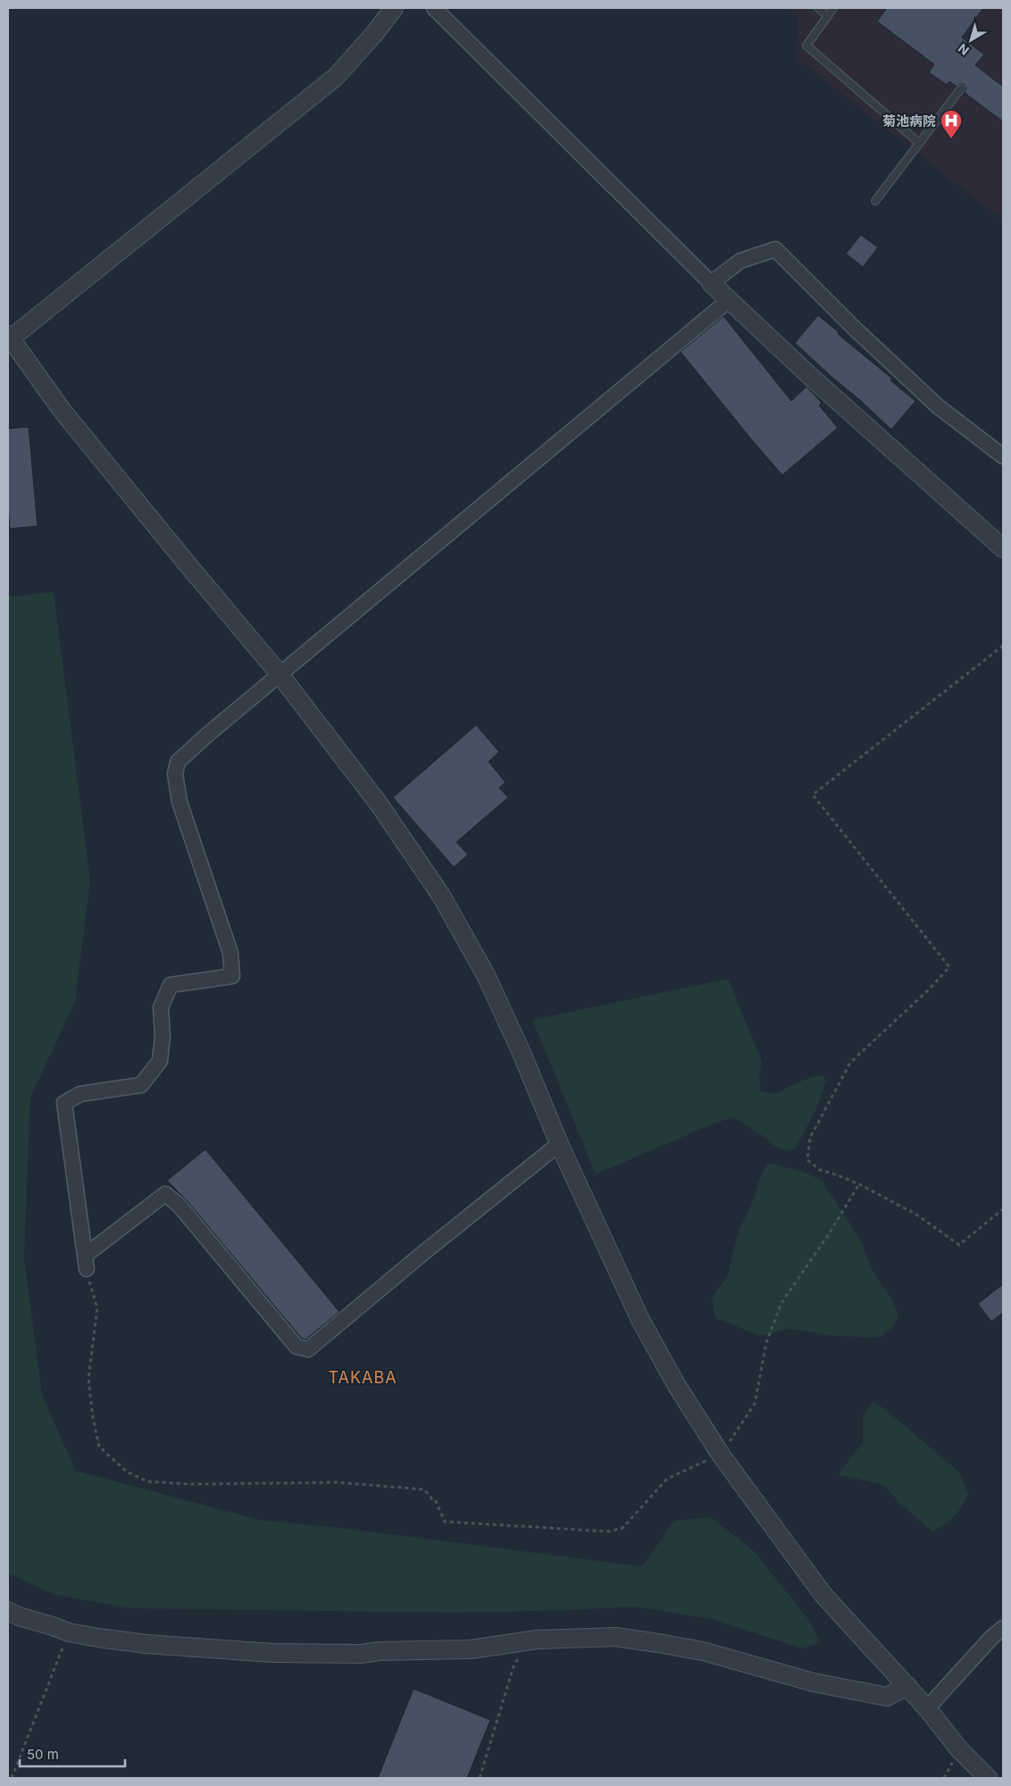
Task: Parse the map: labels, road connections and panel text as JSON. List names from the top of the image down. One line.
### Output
{"districts":["TAKABA"],"places":{"hospital":["菊池病院"]},"scale_bar":"50 m","north":"bottom left"}
